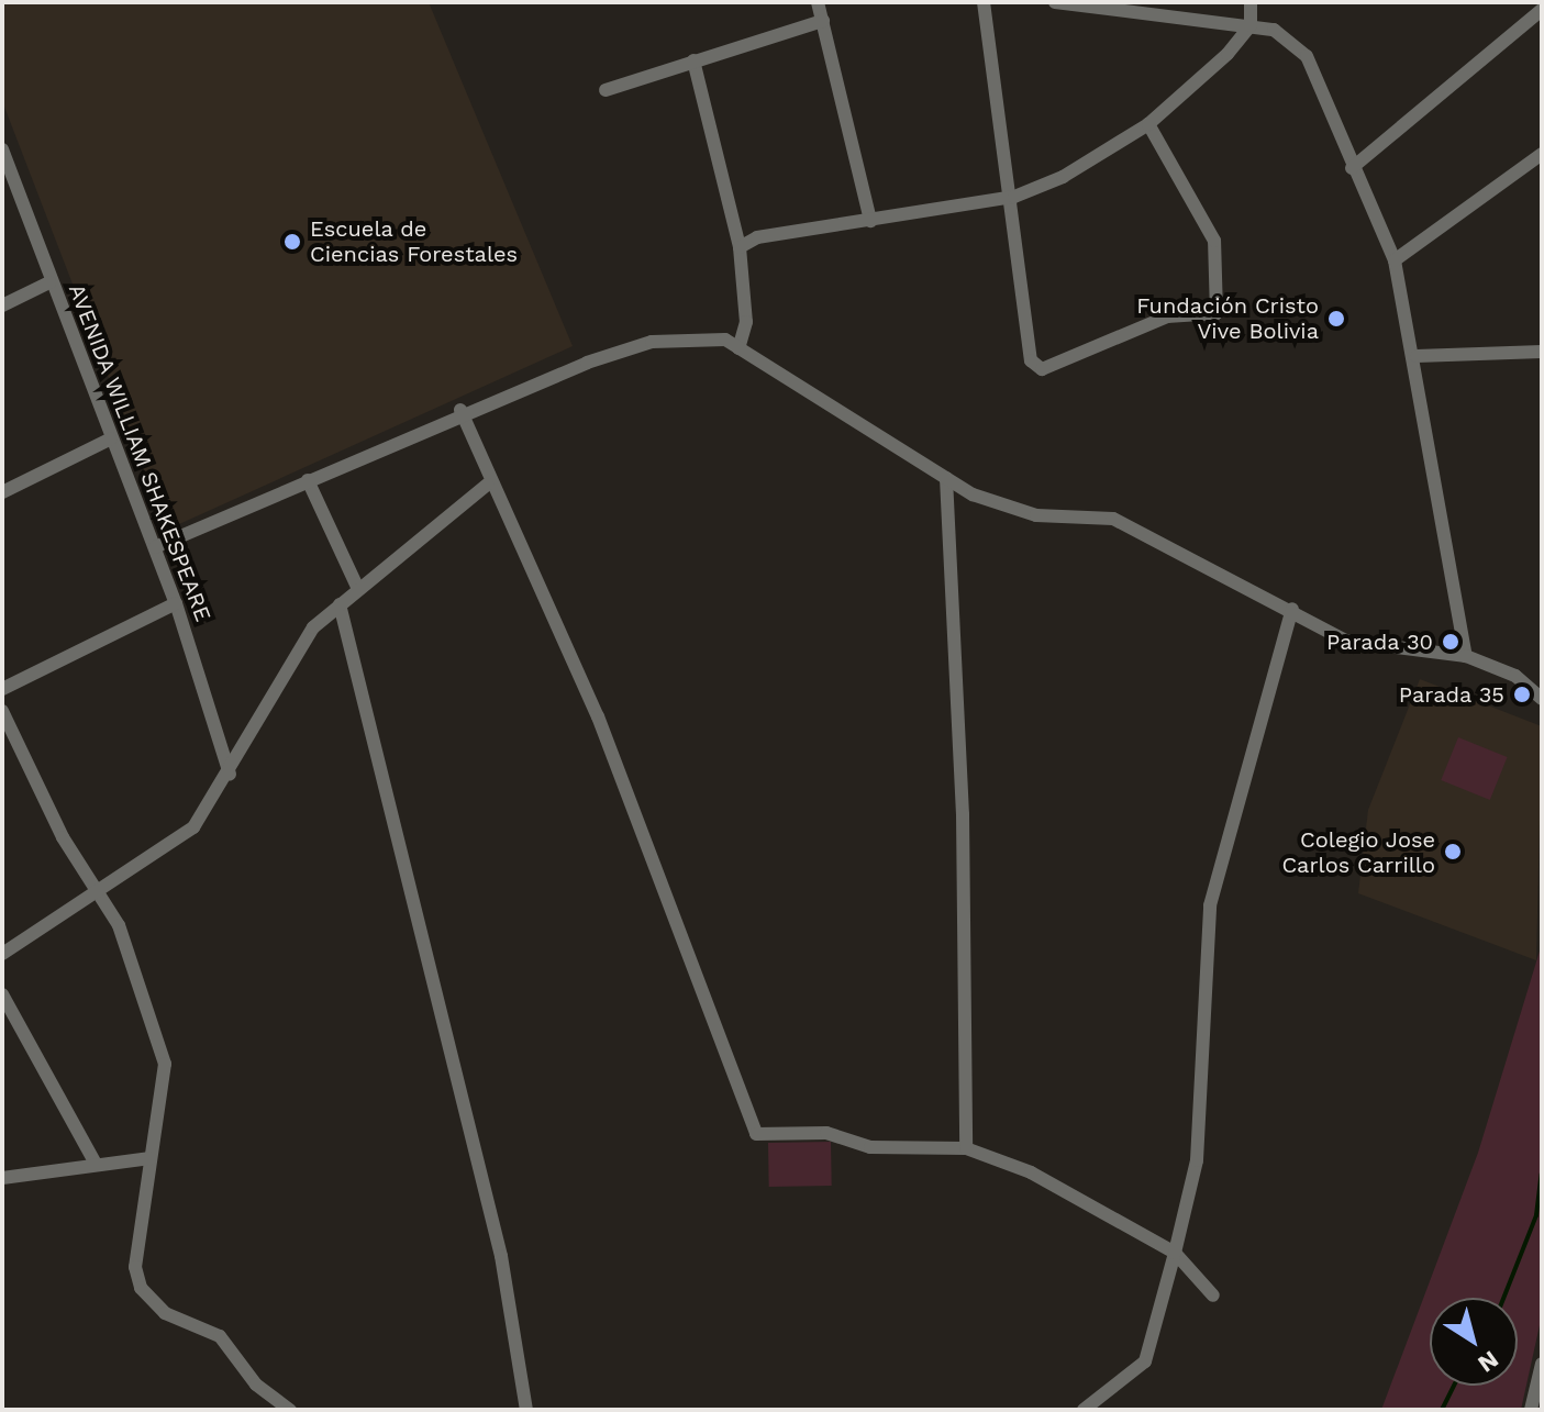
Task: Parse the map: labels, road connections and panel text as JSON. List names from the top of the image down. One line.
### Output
{"streets":{"street":["AVENIDA WILLIAM SHAKESPEARE"]},"places":["Escuela de Ciencias Forestales","Fundación Cristo Vive Bolivia","Parada 30","Parada 35","Colegio Jose Carlos Carrillo"],"north":"bottom right"}
